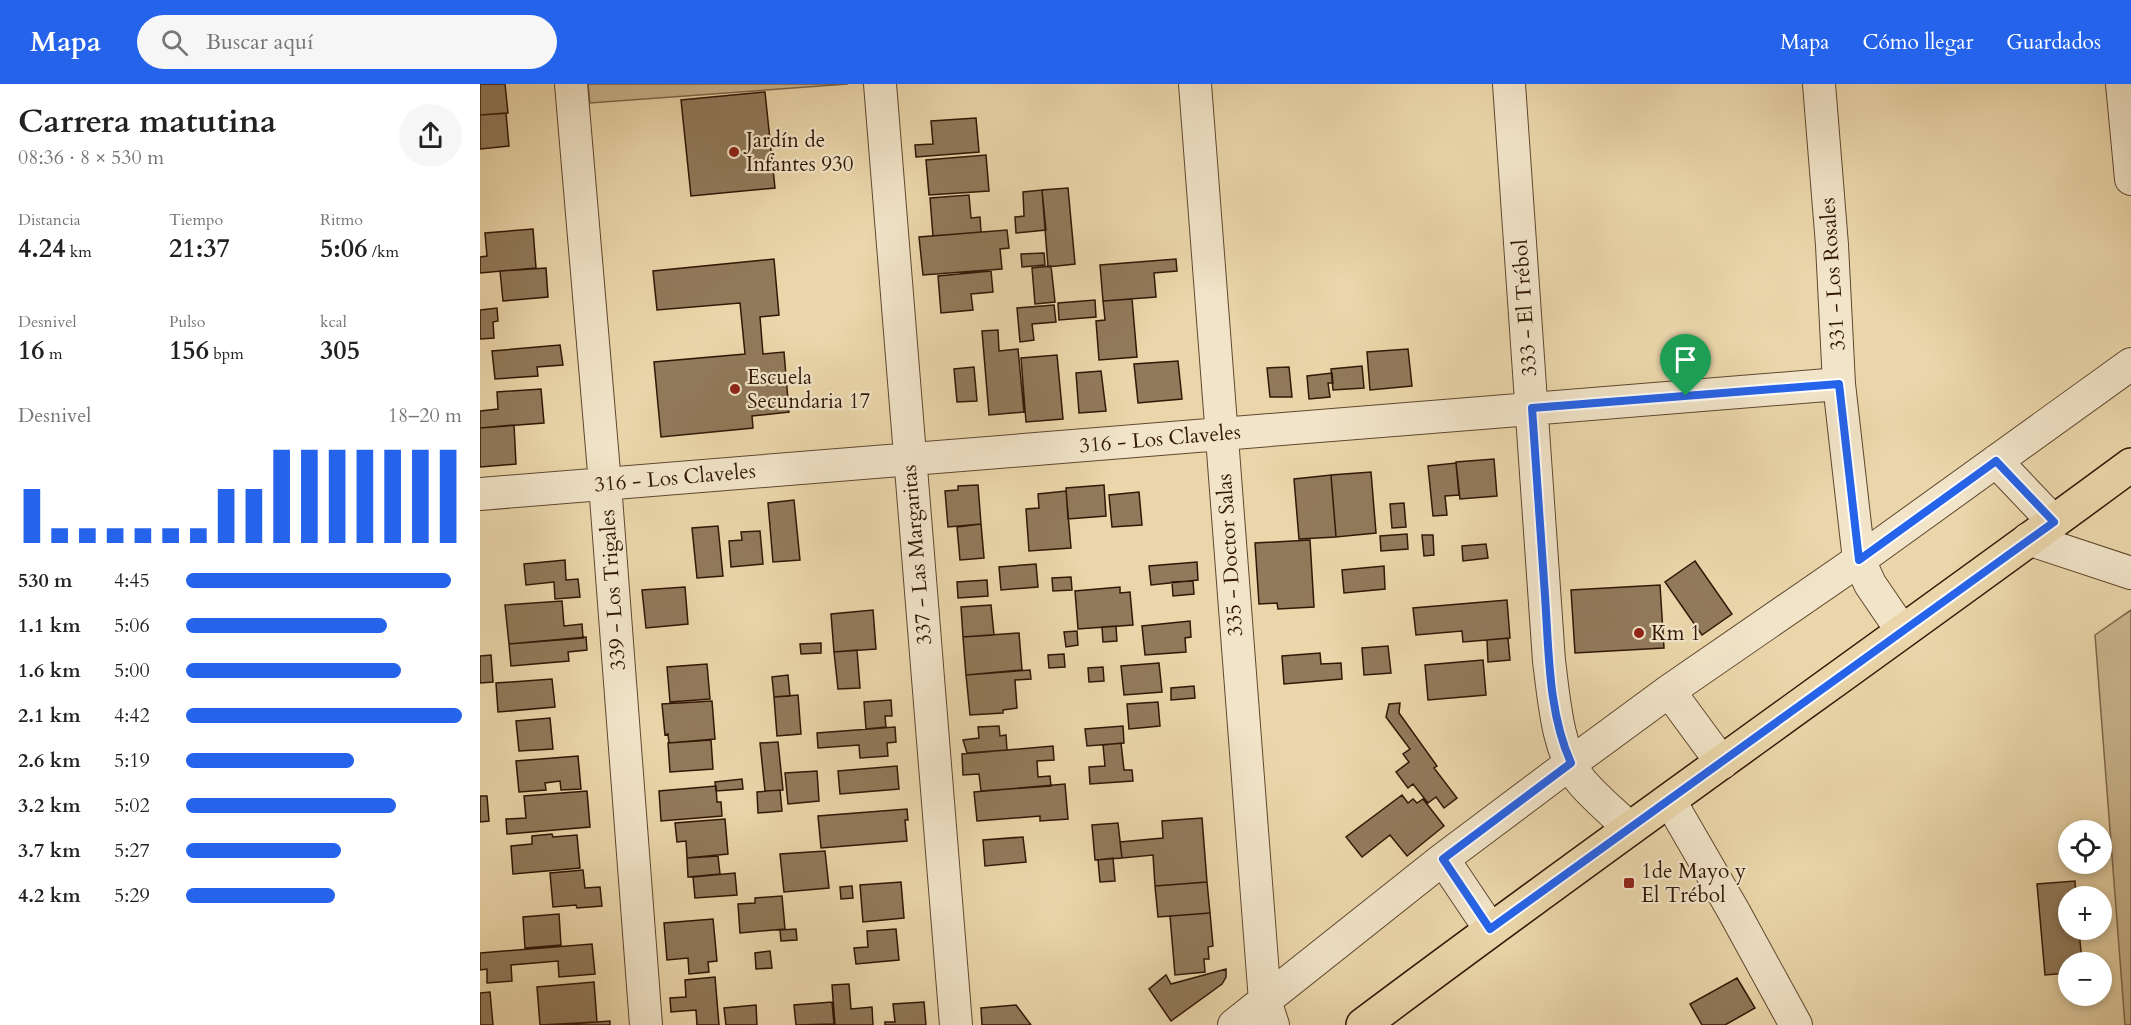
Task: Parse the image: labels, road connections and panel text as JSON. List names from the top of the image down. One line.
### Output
{"streets":{"street":["331 - Los Rosales","333 - El Trébol","316 - Los Claveles","337 - Las Margaritas","335 - Doctor Salas","339 - Los Trigales"]},"crossings":[["331 - Los Rosales","316 - Los Claveles"],["333 - El Trébol","316 - Los Claveles"],["316 - Los Claveles","337 - Las Margaritas"],["316 - Los Claveles","335 - Doctor Salas"],["316 - Los Claveles","339 - Los Trigales"]],"places":{"other":["Jardín de Infantes 930","Escuela Secundaria 17","Km 1"],"transit":["1de Mayo y El Trébol"]},"page":{"header":"Mapa","search":"Buscar aquí","nav":["Mapa","Cómo llegar","Guardados"],"heading":["Carrera matutina","08:36 · 8 × 530 m"],"stats":[["Distancia","4.24 km"],["Tiempo","21:37"],["Ritmo","5:06 /km"],["Desnivel","16 m"],["Pulso","156 bpm"],["kcal","305"]],"chart":["Desnivel","18–20 m"],"list":[{"name":"530 m","note":"4:45"},{"name":"1.1 km","note":"5:06"},{"name":"1.6 km","note":"5:00"},{"name":"2.1 km","note":"4:42"},{"name":"2.6 km","note":"5:19"},{"name":"3.2 km","note":"5:02"},{"name":"3.7 km","note":"5:27"},{"name":"4.2 km","note":"5:29"}],"map_buttons":["+","−"]}}
